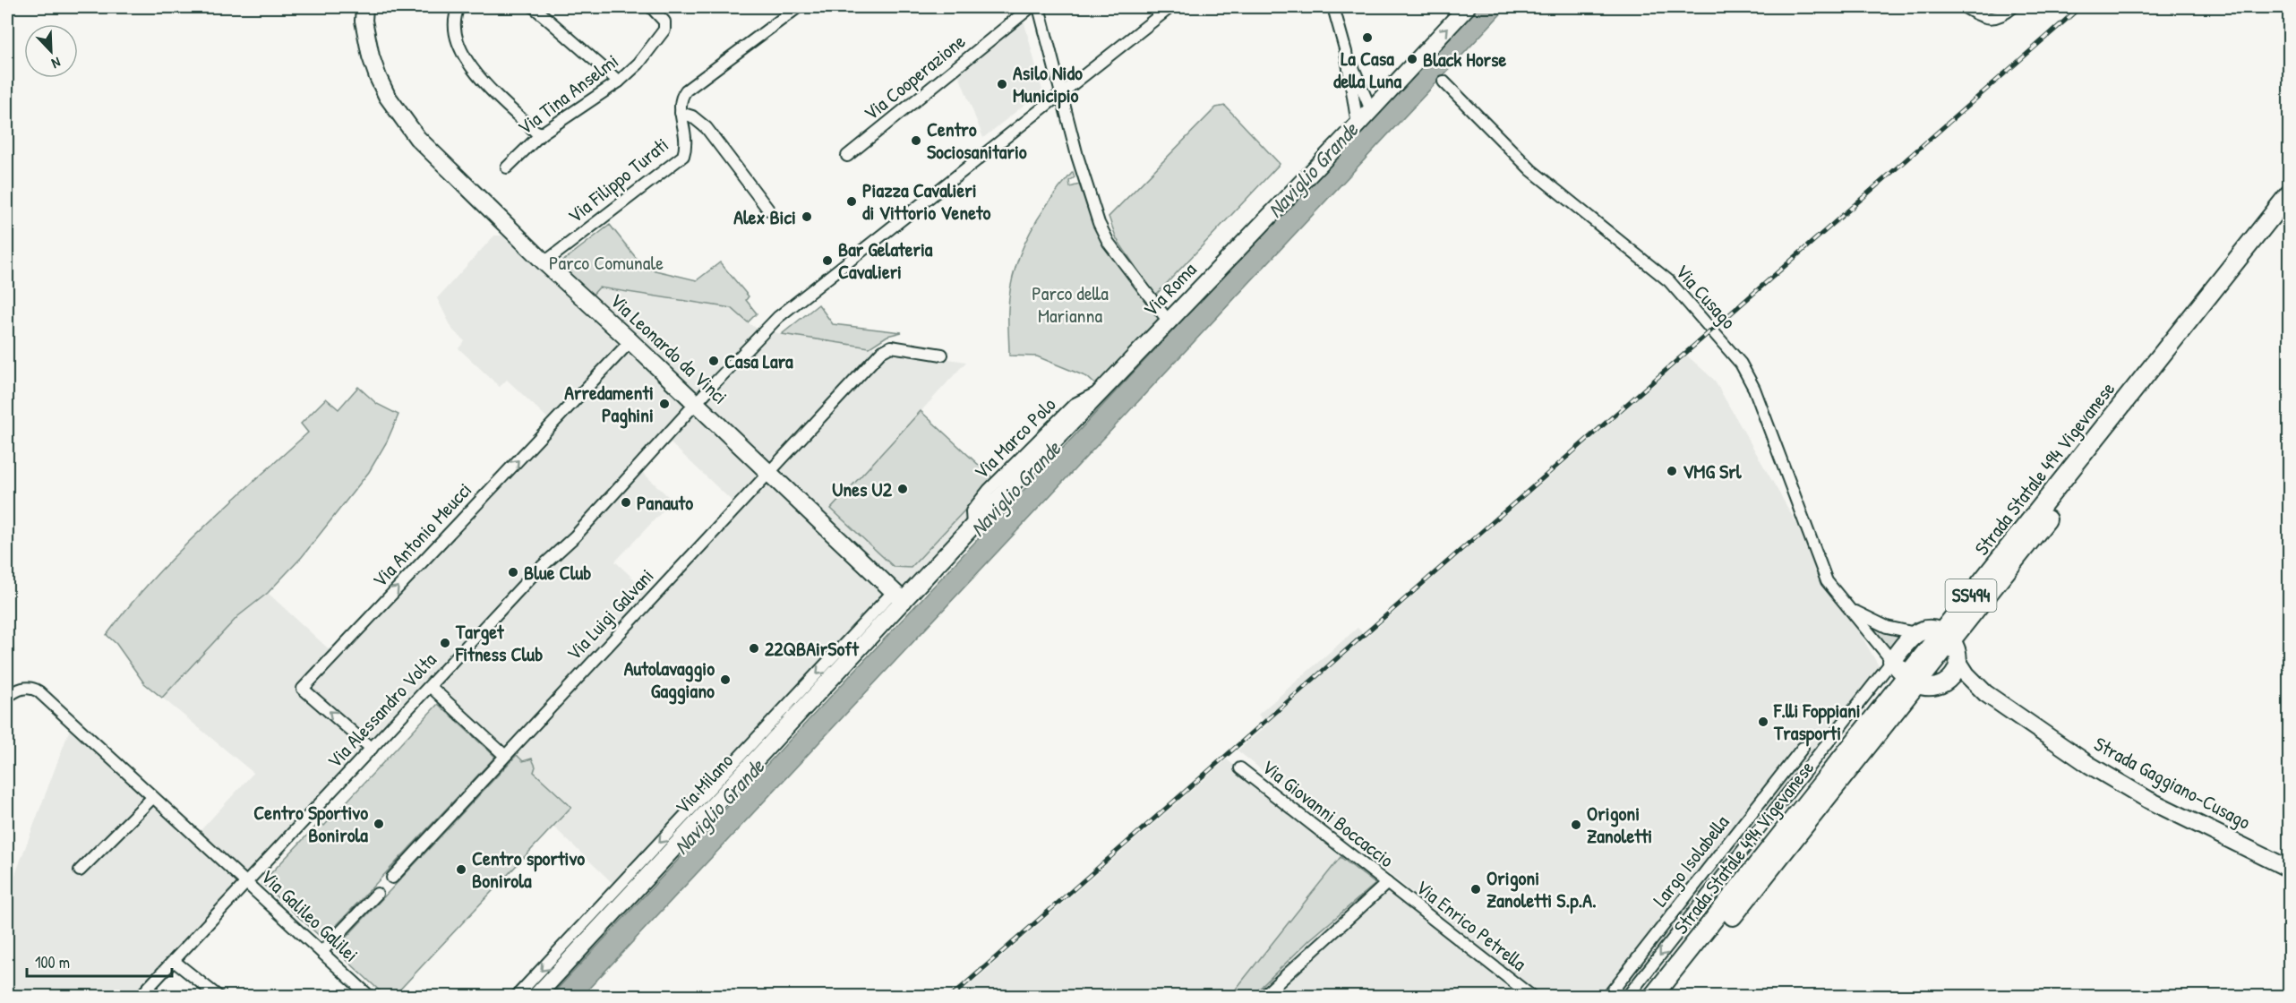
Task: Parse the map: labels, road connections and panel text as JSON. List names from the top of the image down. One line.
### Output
{"streets":{"main road":["Via Roma","Via Leonardo da Vinci","Strada Statale 494 Vigevanese","SS494","Strada Gaggiano-Cusago","Via Milano"],"street":["Via Cooperazione","Via Tina Anselmi","Via Filippo Turati","Via Cusago","Via Antonio Meucci","Via Luigi Galvani","Via Alessandro Volta","Via Giovanni Boccaccio","Largo Isolabella","Via Galileo Galilei","Via Enrico Petrella"]},"crossings":[["Via Filippo Turati","Via Leonardo da Vinci"],["Via Roma","Via Leonardo da Vinci"],["Via Roma","Via Milano"],["Via Cusago","SS494"],["Via Leonardo da Vinci","Via Antonio Meucci"],["Via Leonardo da Vinci","Via Luigi Galvani"],["Via Leonardo da Vinci","Via Alessandro Volta"],["Via Leonardo da Vinci","Via Milano"],["Strada Statale 494 Vigevanese","SS494"],["Strada Statale 494 Vigevanese","Strada Gaggiano-Cusago"],["Via Antonio Meucci","Via Alessandro Volta"],["Via Alessandro Volta","Via Galileo Galilei"],["Via Giovanni Boccaccio","Via Enrico Petrella"]],"one_way":["Via Antonio Meucci"],"water":["Naviglio Grande"],"parks":["Parco Comunale","Parco della Marianna"],"places":["La Casa della Luna","Black Horse","Asilo Nido Municipio","Centro Sociosanitario","Piazza Cavalieri di Vittorio Veneto","Alex Bici","Bar Gelateria Cavalieri","Casa Lara","Arredamenti Paghini","VMG Srl","Unes U2","Panauto","Blue Club","Target Fitness Club","22QBAirSoft","Autolavaggio Gaggiano","F.lli Foppiani Trasporti","Centro Sportivo Bonirola","Origoni Zanoletti","Centro sportivo Bonirola","Origoni Zanoletti S.p.A."],"scale_bar":"100 m","north":"bottom right"}
